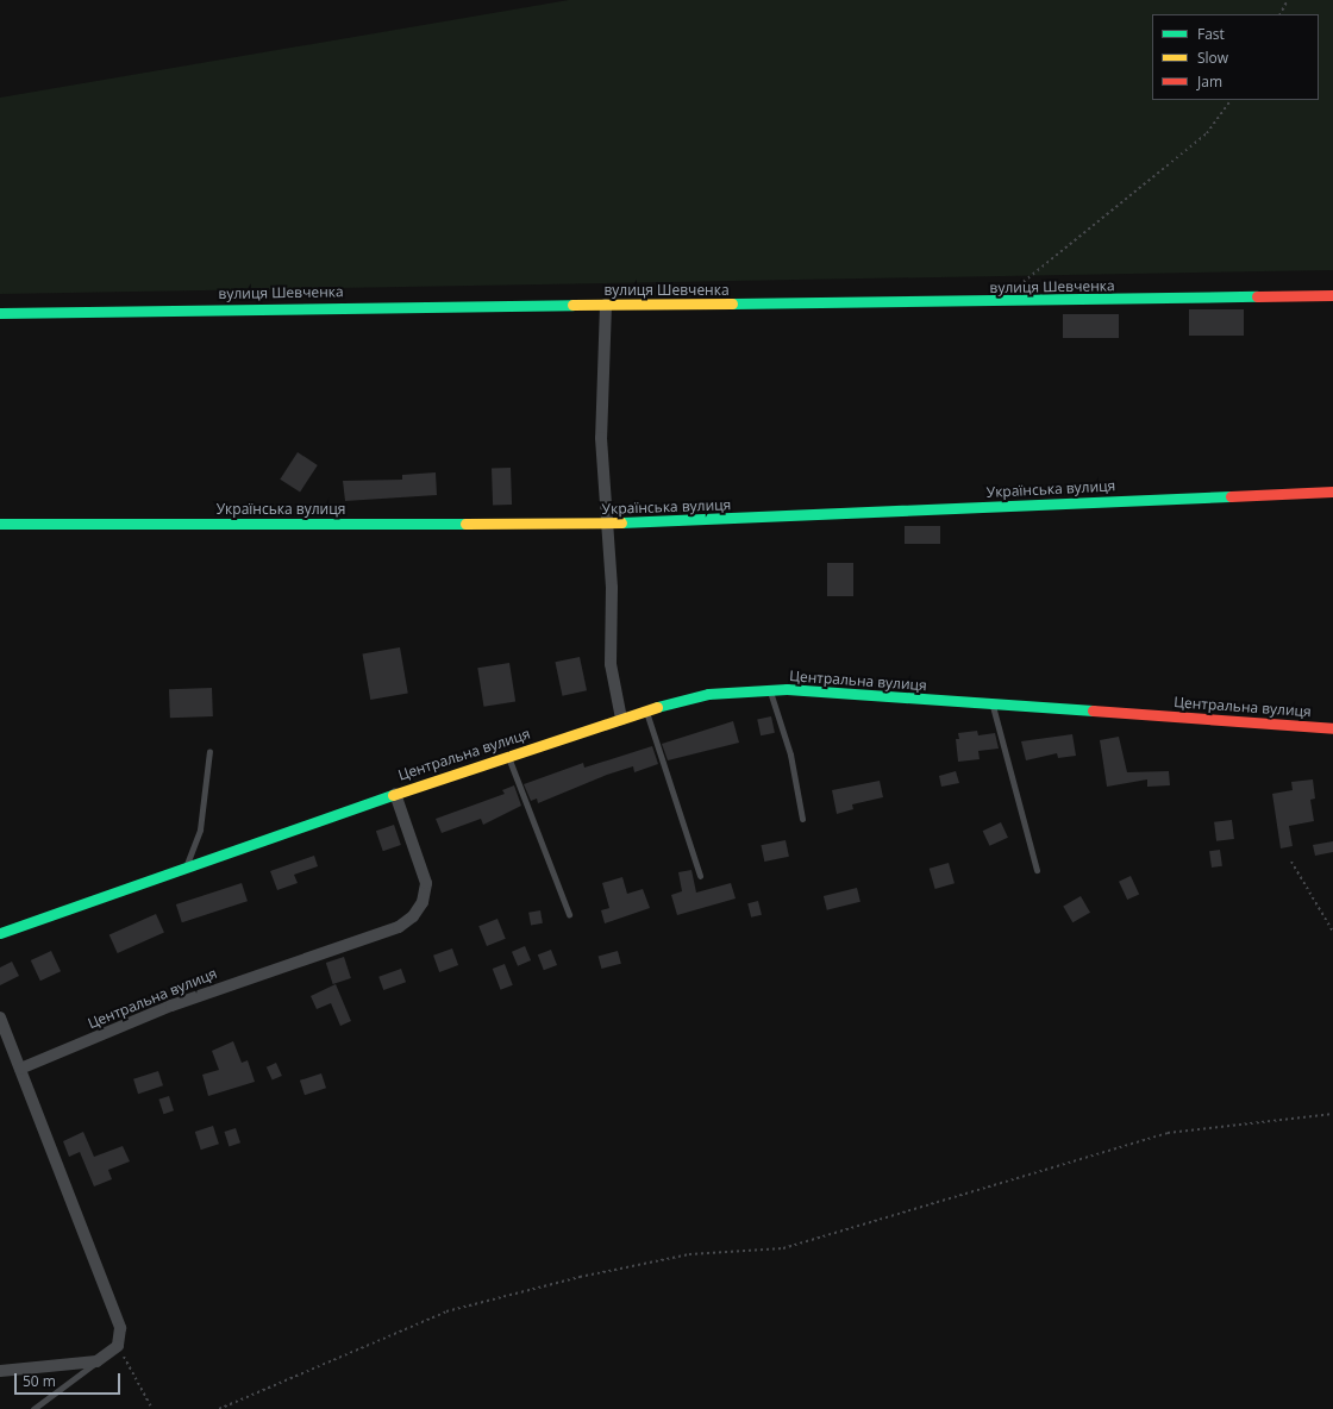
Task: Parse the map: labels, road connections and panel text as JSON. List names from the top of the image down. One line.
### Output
{"streets":{"street":["вулиця Шевченка","Українська вулиця","Центральна вулиця"]},"legend":["Fast","Slow","Jam"],"scale_bar":"50 m"}
